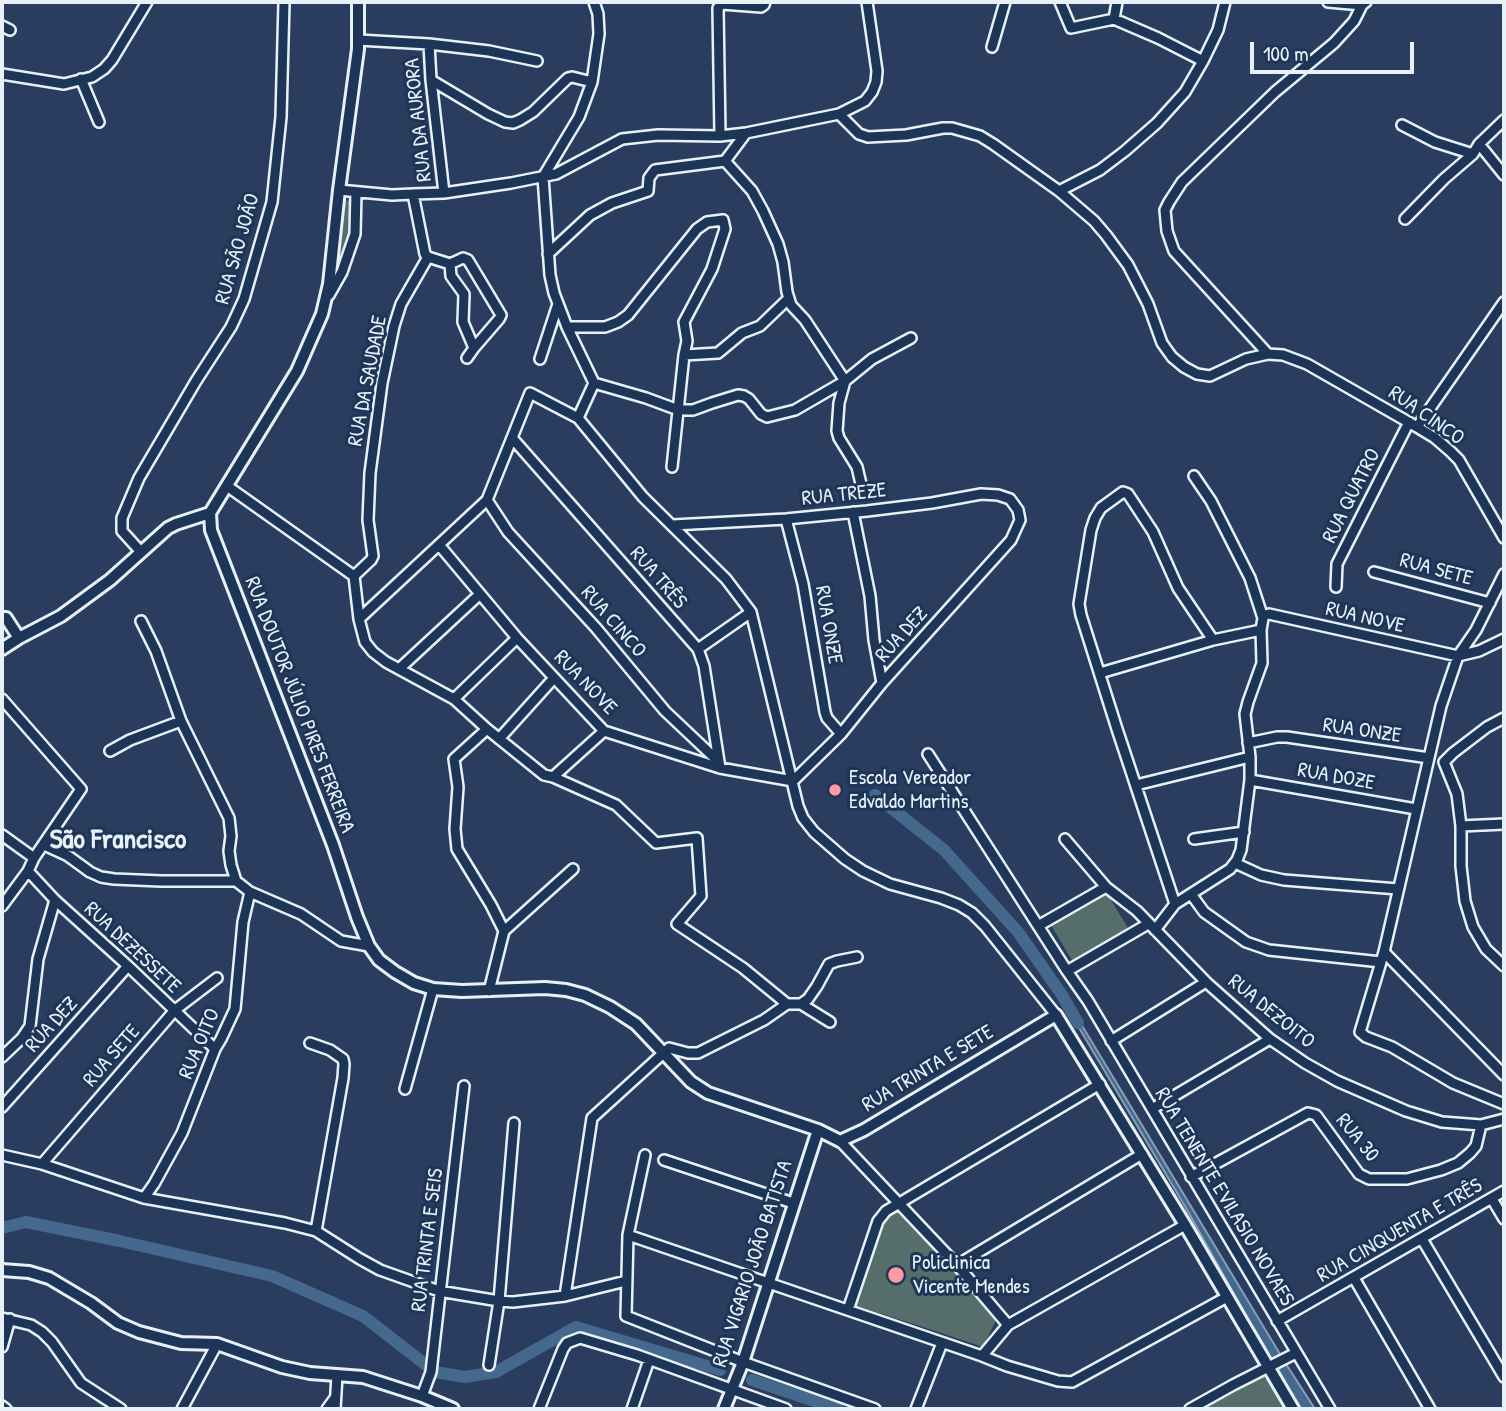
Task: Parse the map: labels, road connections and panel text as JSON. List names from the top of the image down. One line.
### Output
{"streets":{"street":["RUA DA AURORA","RUA SÃO JOÃO","RUA DA SAUDADE","RUA CINCO","RUA TREZE","RUA QUATRO","RUA SETE","RUA TRÊS","RUA NOVE","RUA ONZE","RUA DEZ","RUA DOUTOR JÚLIO PIRES FERREIRA","RUA DOZE","RUA DEZESSETE","RUA DEZOITO","RUA OITO","RUA TRINTA E SETE","RUA 30","RUA TENENTE EVILASIO NOVAES","RUA CINQUENTA E TRÊS","RUA TRINTA E SEIS","RUA VIGARIO JOÃO BATISTA"]},"crossings":[["RUA CINCO","RUA QUATRO"],["RUA CINCO","RUA TRÊS"],["RUA CINCO","RUA NOVE"],["RUA TREZE","RUA ONZE"],["RUA TREZE","RUA DEZ"],["RUA SETE","RUA DEZESSETE"],["RUA TRÊS","RUA NOVE"],["RUA NOVE","RUA DEZ"],["RUA ONZE","RUA DEZ"],["RUA DEZ","RUA DEZESSETE"],["RUA DOUTOR JÚLIO PIRES FERREIRA","RUA VIGARIO JOÃO BATISTA"],["RUA DEZESSETE","RUA OITO"],["RUA DEZOITO","RUA 30"],["RUA 30","RUA TENENTE EVILASIO NOVAES"],["RUA TENENTE EVILASIO NOVAES","RUA CINQUENTA E TRÊS"]],"districts":["São Francisco"],"places":["Escola Vereador Edvaldo Martins","Policlinica Vicente Mendes"],"scale_bar":"100 m"}
